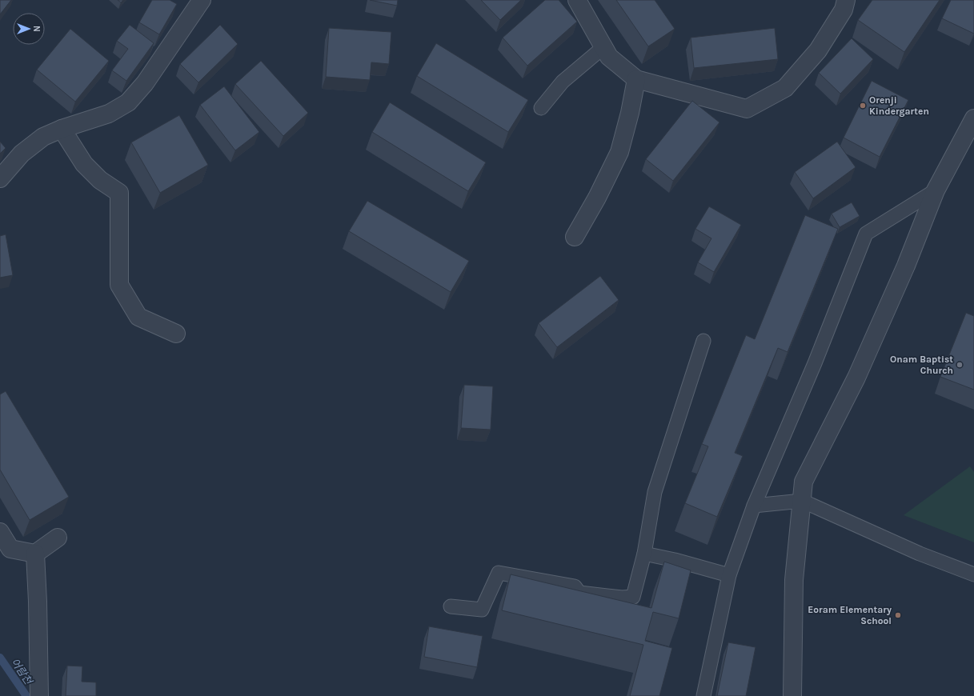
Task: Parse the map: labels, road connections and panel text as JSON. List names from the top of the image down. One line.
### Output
{"water":["어람천"],"places":["Orenji Kindergarten","Onam Baptist Church","Eoram Elementary School"],"north":"right"}
